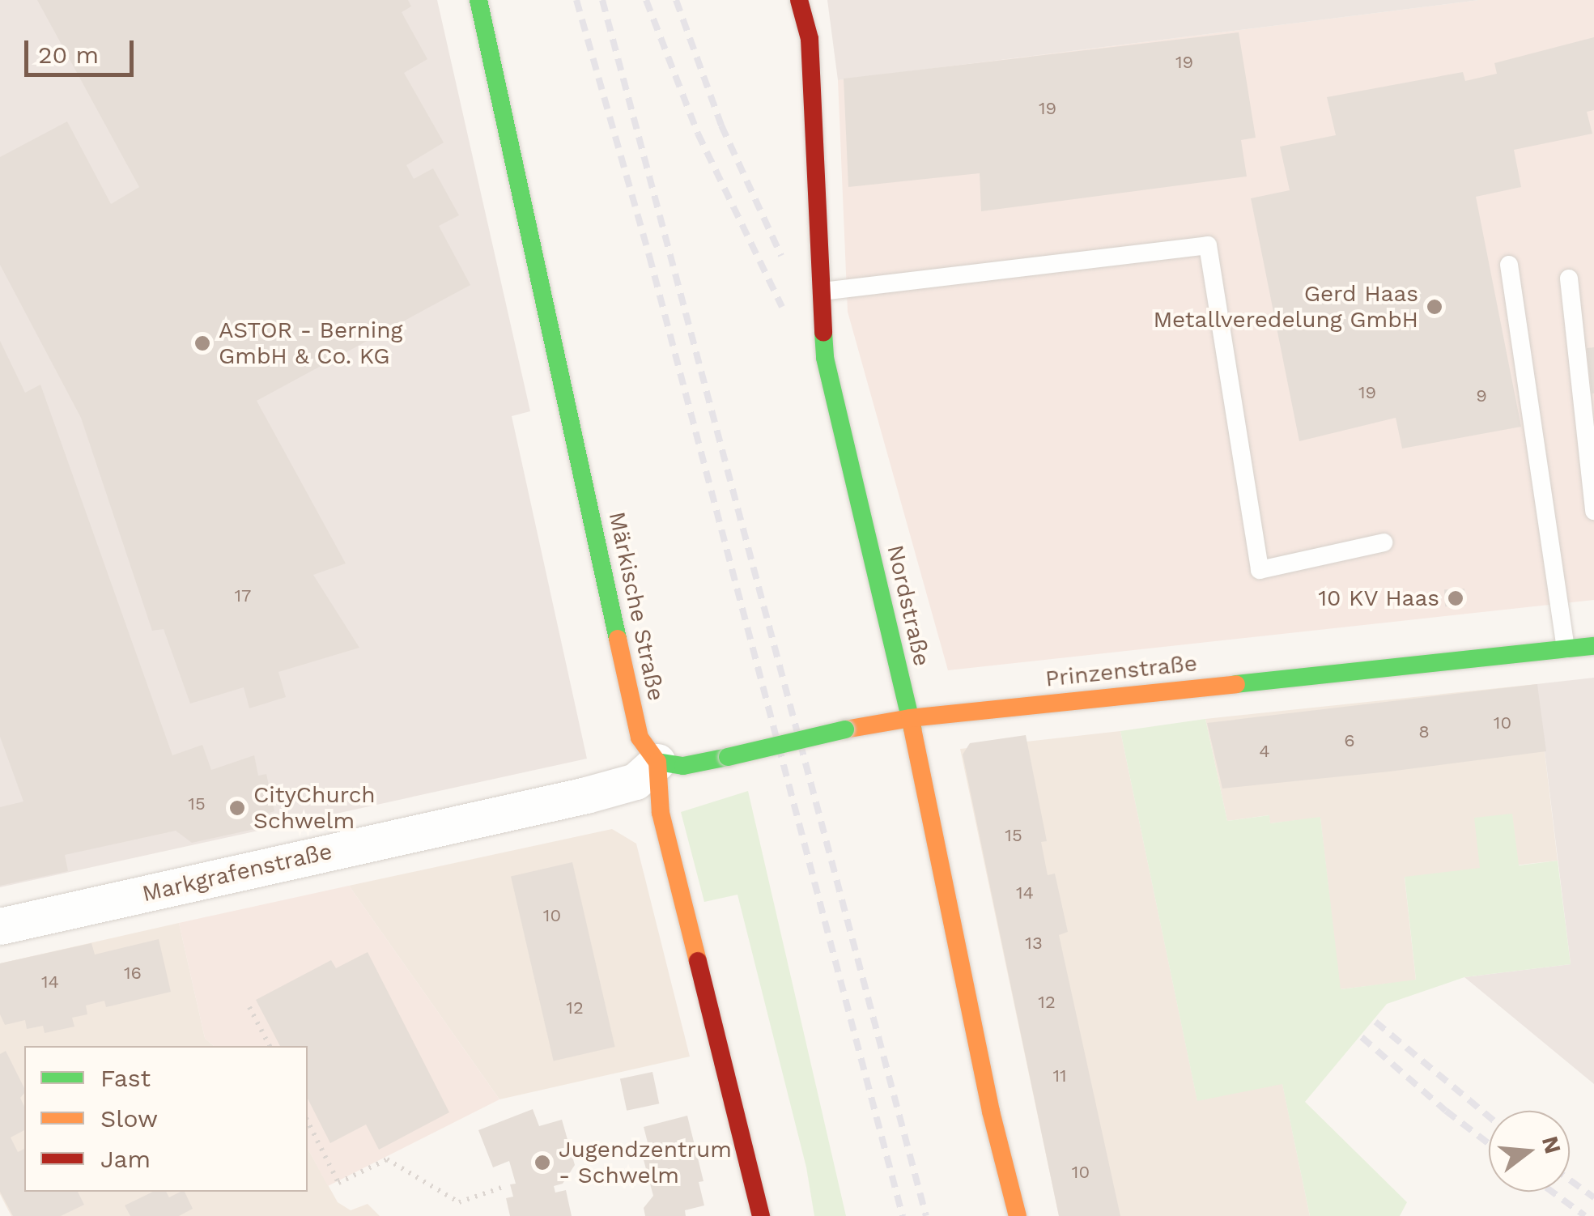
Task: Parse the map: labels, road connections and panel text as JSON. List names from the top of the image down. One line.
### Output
{"streets":{"street":["Nordstraße","Märkische Straße","Prinzenstraße","Markgrafenstraße"]},"crossings":[["Nordstraße","Prinzenstraße"],["Märkische Straße","Prinzenstraße"],["Märkische Straße","Markgrafenstraße"],["Prinzenstraße","Markgrafenstraße"]],"places":["Gerd Haas Metallveredelung GmbH","ASTOR - Berning GmbH & Co. KG","10 KV Haas","CityChurch Schwelm","Jugendzentrum - Schwelm"],"house_numbers":["19","19","19","9","17","10","8","6","4","15","15","14","10","13","16","14","12","12","11","10"],"legend":["Fast","Slow","Jam"],"scale_bar":"20 m","north":"right"}
